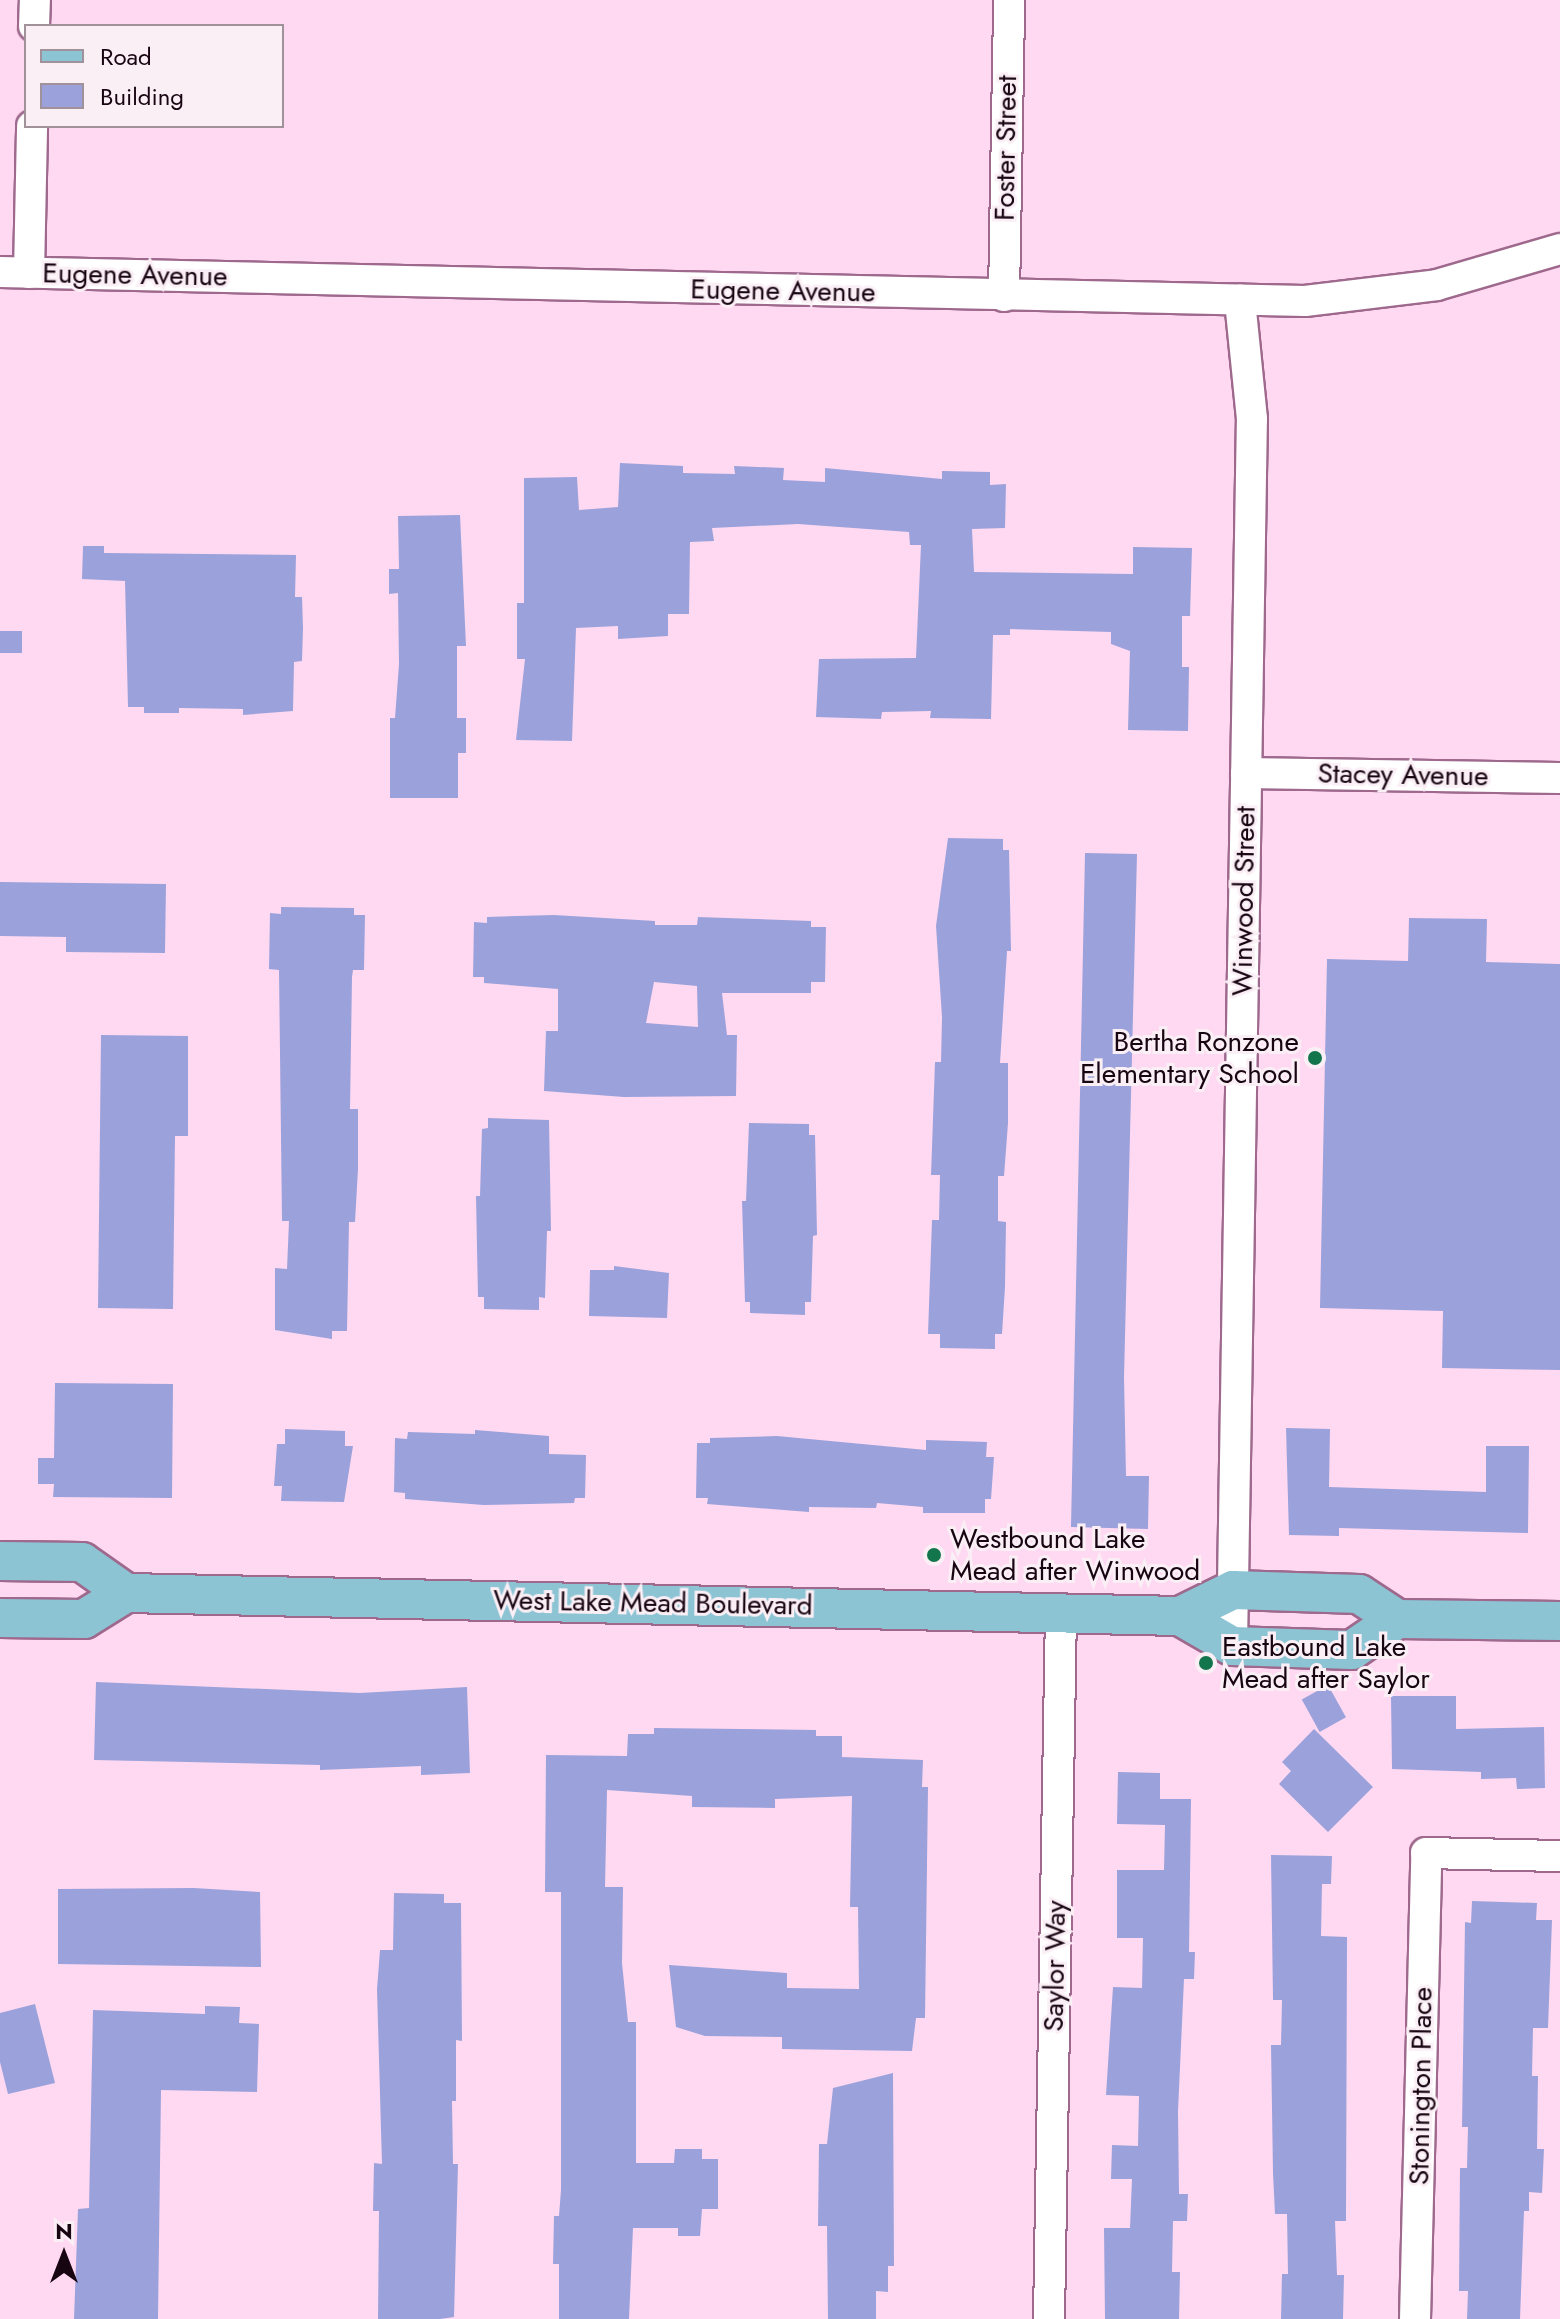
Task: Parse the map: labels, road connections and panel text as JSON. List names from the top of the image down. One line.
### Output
{"streets":{"main road":["West Lake Mead Boulevard"],"street":["Foster Street","Eugene Avenue","Stacey Avenue","Winwood Street","Saylor Way","Stonington Place"]},"crossings":[["Foster Street","Eugene Avenue"],["Eugene Avenue","Winwood Street"],["Stacey Avenue","Winwood Street"],["Winwood Street","West Lake Mead Boulevard"],["West Lake Mead Boulevard","Saylor Way"]],"places":["Bertha Ronzone Elementary School","Westbound Lake Mead after Winwood","Eastbound Lake Mead after Saylor"],"legend":["Road","Building"],"north":"top"}
